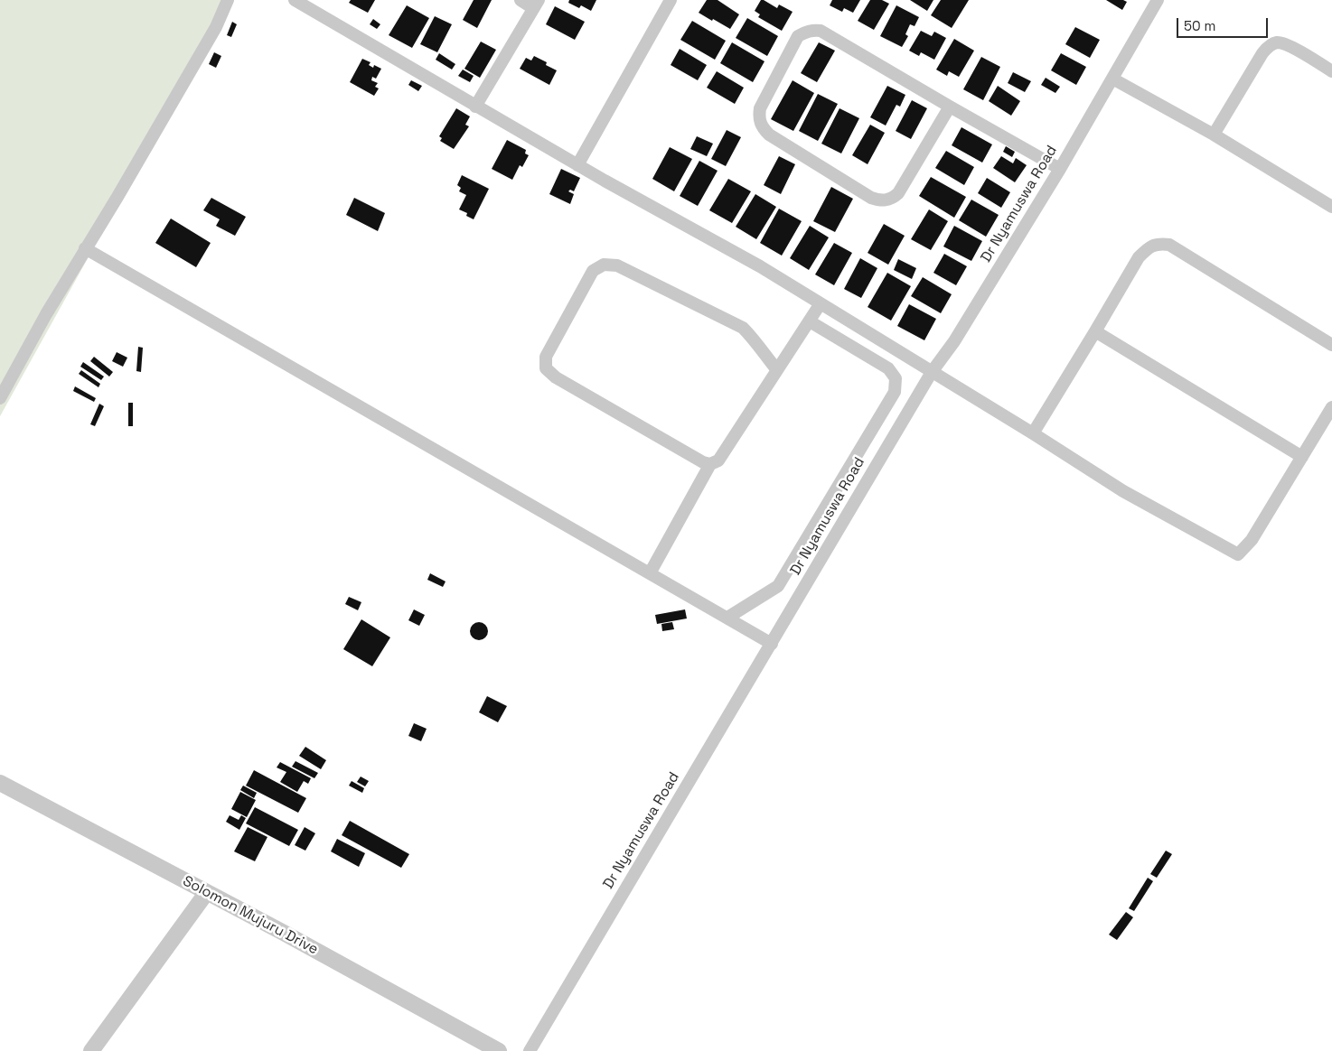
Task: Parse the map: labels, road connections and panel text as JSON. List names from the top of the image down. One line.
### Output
{"streets":{"street":["Dr Nyamuswa Road","Solomon Mujuru Drive"]},"scale_bar":"50 m"}
